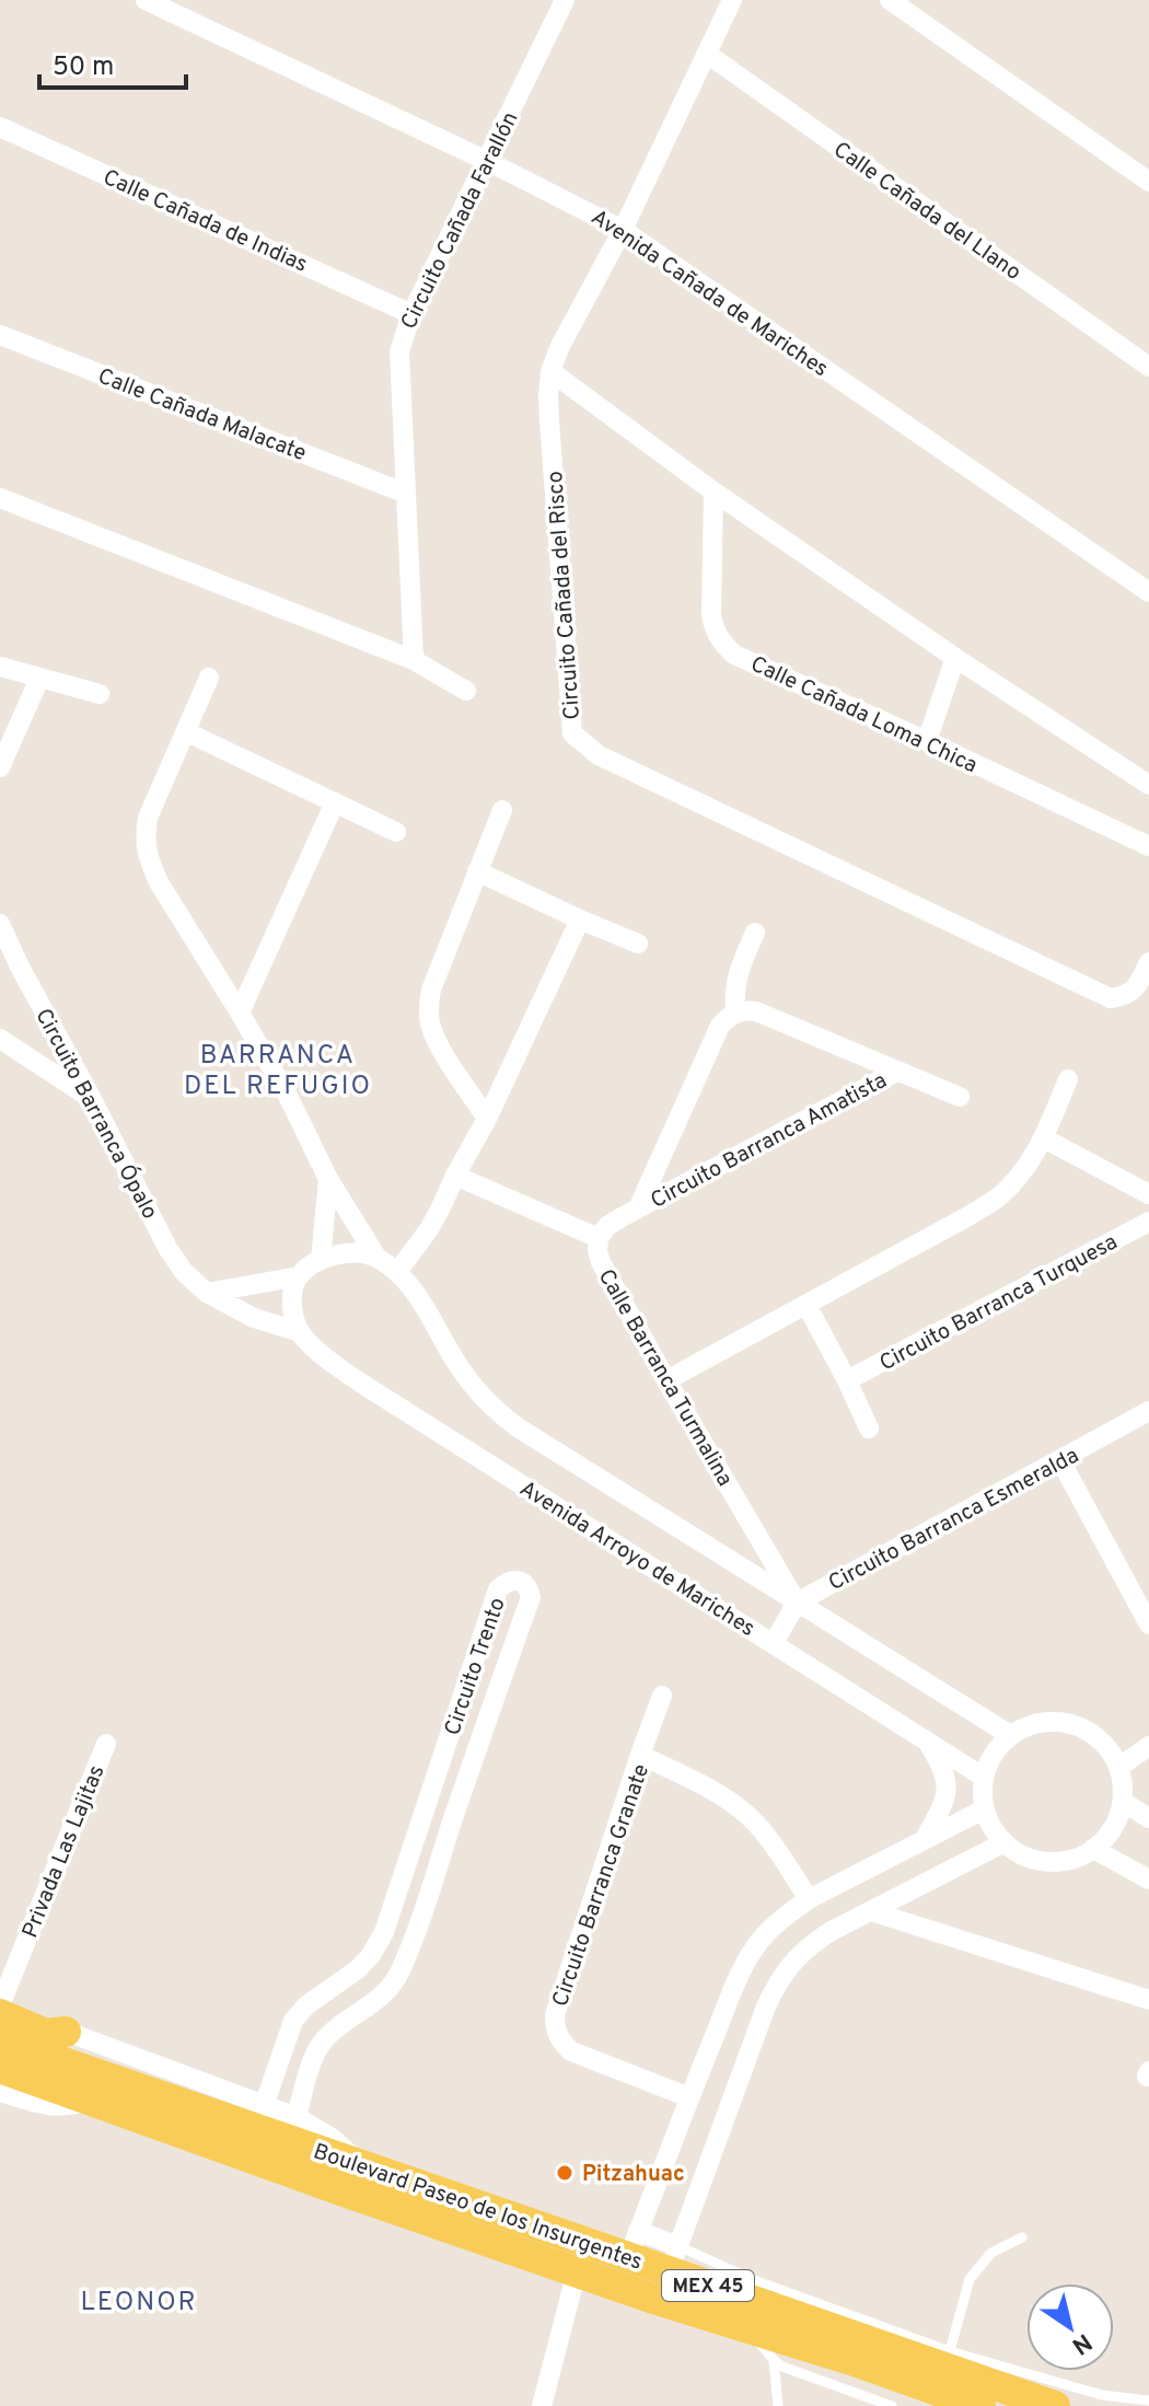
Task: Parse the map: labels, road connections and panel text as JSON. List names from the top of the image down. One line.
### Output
{"streets":{"main road":["Boulevard Paseo de los Insurgentes","MEX 45"],"street":["Calle Cañada del Llano","Calle Cañada de Indias","Circuito Cañada Farallón","Avenida Cañada de Mariches","Calle Cañada Malacate","Circuito Cañada del Risco","Calle Cañada Loma Chica","Circuito Barranca Ópalo","Circuito Barranca Amatista","Circuito Barranca Turquesa","Calle Barranca Turmalina","Circuito Barranca Esmeralda","Avenida Arroyo de Mariches","Circuito Trento","Privada Las Lajitas","Circuito Barranca Granate"]},"crossings":[["Calle Cañada del Llano","Circuito Cañada del Risco"],["Calle Cañada de Indias","Circuito Cañada Farallón"],["Circuito Cañada Farallón","Avenida Cañada de Mariches"],["Circuito Cañada Farallón","Calle Cañada Malacate"],["Avenida Cañada de Mariches","Circuito Cañada del Risco"],["Circuito Barranca Ópalo","Avenida Arroyo de Mariches"],["Circuito Barranca Amatista","Calle Barranca Turmalina"],["Calle Barranca Turmalina","Circuito Barranca Esmeralda"]],"districts":["BARRANCA DEL REFUGIO","LEONOR"],"places":["Pitzahuac"],"scale_bar":"50 m","north":"bottom right"}
